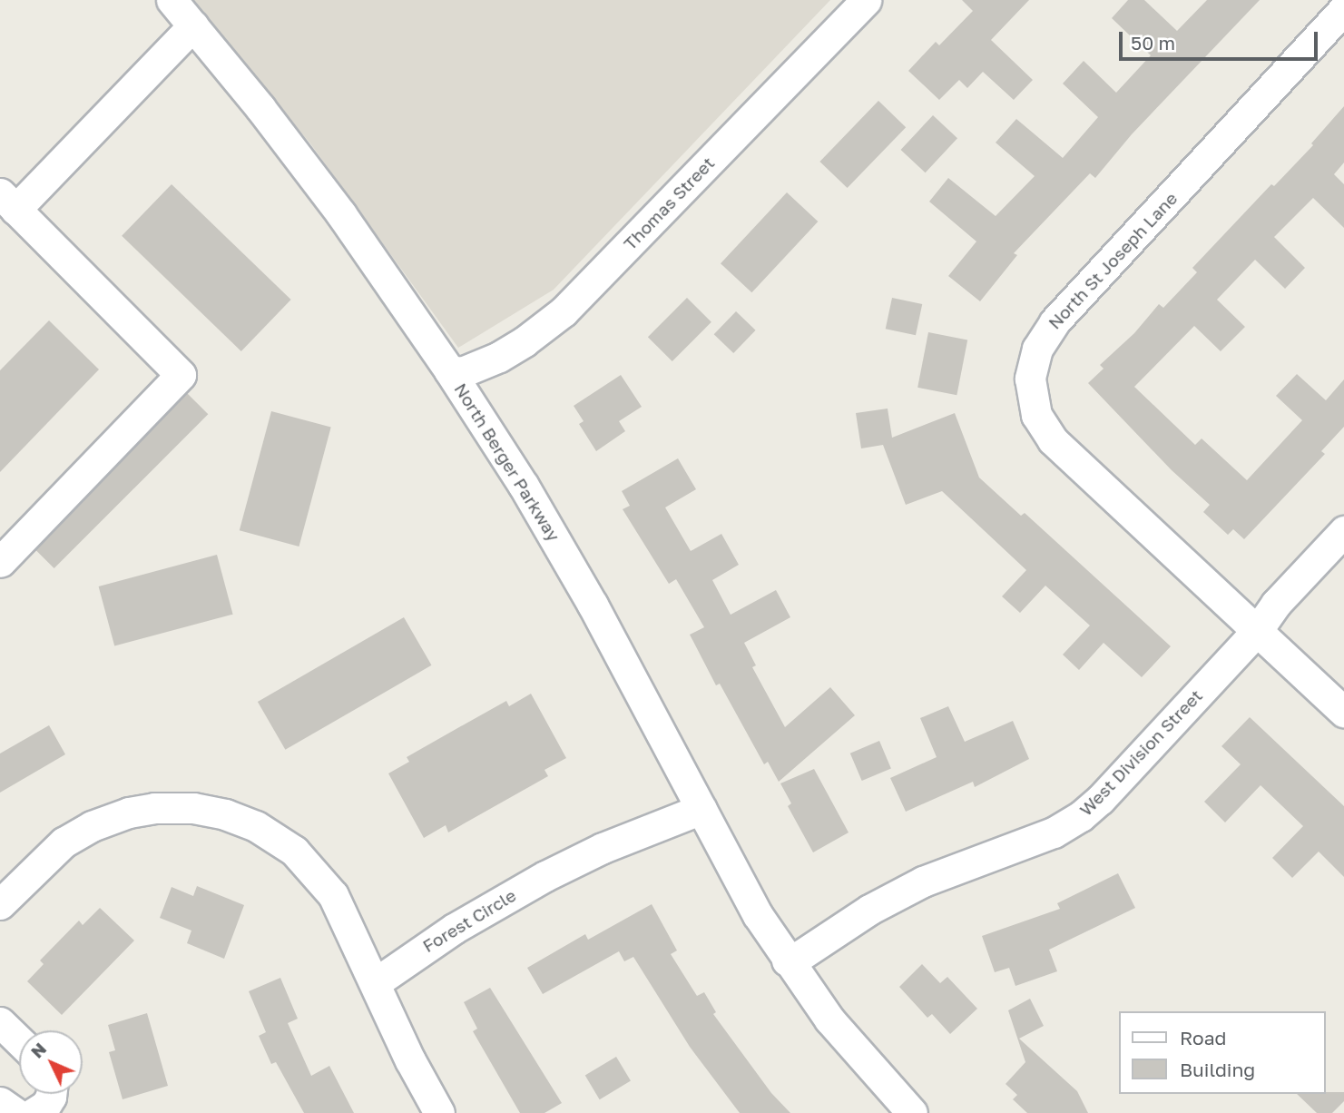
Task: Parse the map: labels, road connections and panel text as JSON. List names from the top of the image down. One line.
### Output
{"streets":{"street":["Thomas Street","North St Joseph Lane","North Berger Parkway","West Division Street","Forest Circle"]},"crossings":[["Thomas Street","North Berger Parkway"],["North St Joseph Lane","West Division Street"],["North Berger Parkway","West Division Street"],["North Berger Parkway","Forest Circle"]],"legend":["Road","Building"],"scale_bar":"50 m","north":"top left"}
